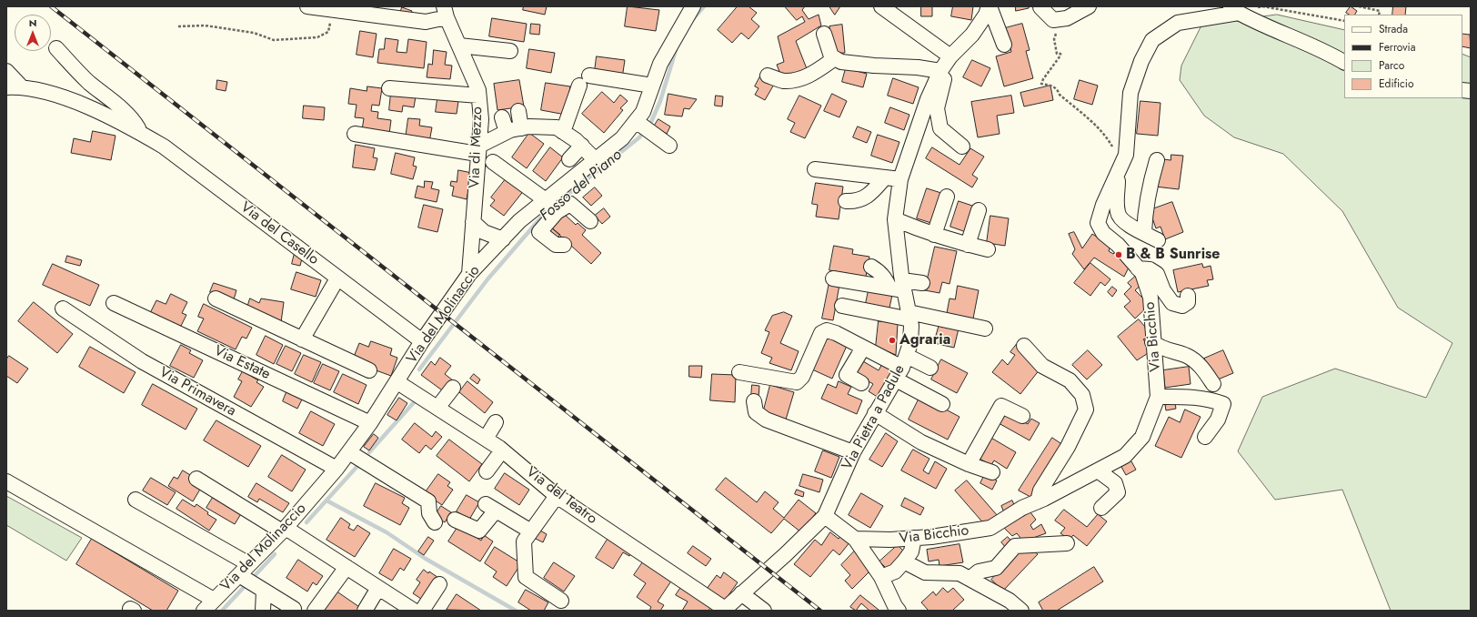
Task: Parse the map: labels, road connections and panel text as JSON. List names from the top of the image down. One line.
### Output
{"streets":{"street":["Via di Mezzo","Via del Casello","Via del Molinaccio","Via Bicchio","Via Estate","Via Primavera","Via Pietra a Padule","Via del Teatro"]},"crossings":[["Via di Mezzo","Via del Molinaccio"],["Via del Casello","Via del Molinaccio"],["Via del Molinaccio","Via Estate"],["Via del Molinaccio","Via Primavera"],["Via del Molinaccio","Via del Teatro"],["Via Pietra a Padule","Via del Teatro"]],"water":["Fosso del Piano"],"places":["B & B Sunrise","Agraria"],"legend":["Strada","Ferrovia","Parco","Edificio"],"north":"top"}
